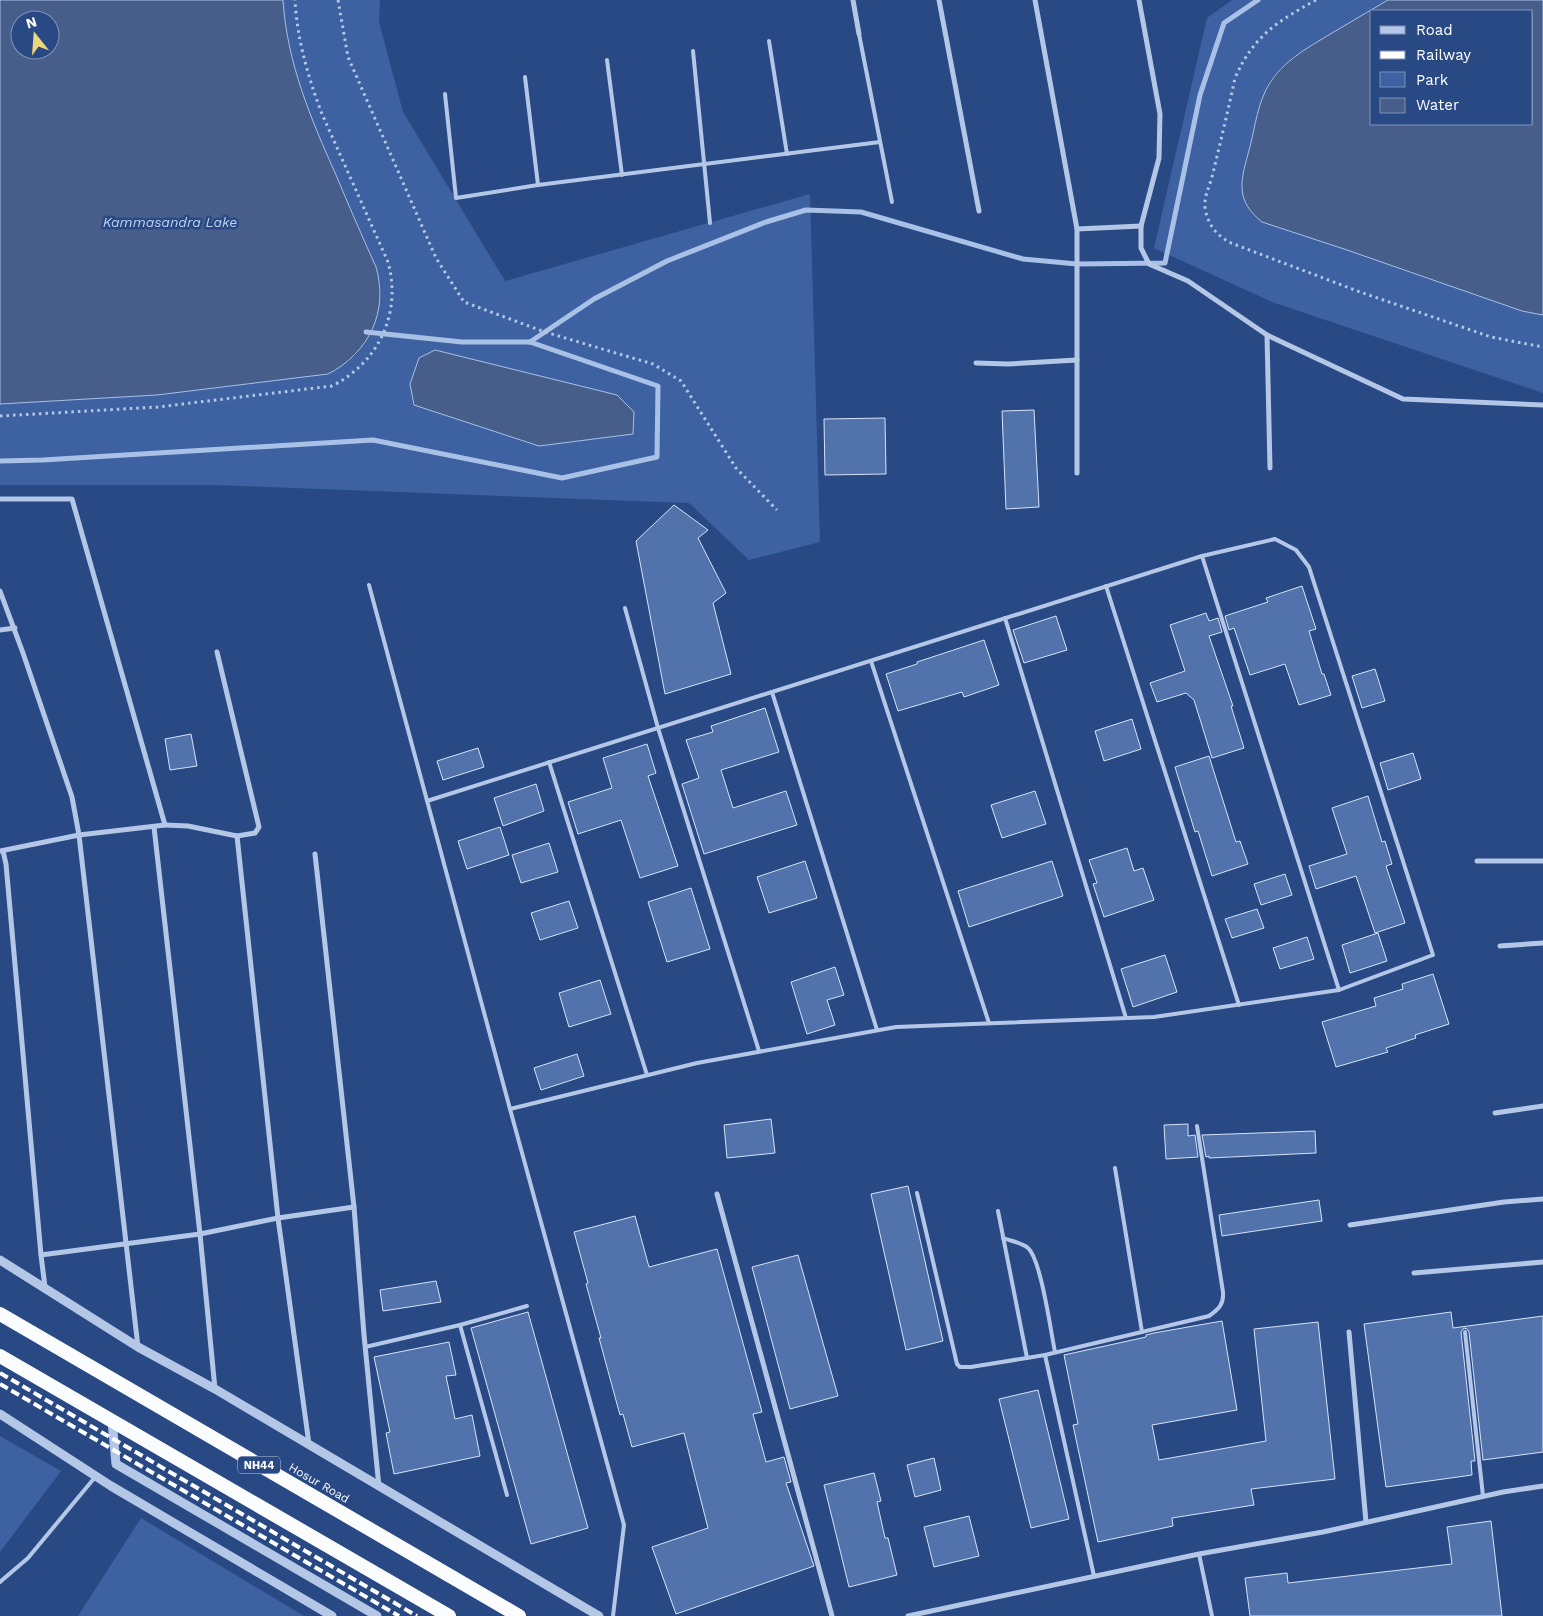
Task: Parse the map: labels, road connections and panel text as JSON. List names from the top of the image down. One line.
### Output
{"streets":{"highway":["NH44","Hosur Road"]},"water":["Kammasandra Lake"],"legend":["Road","Railway","Park","Water"],"north":"top"}
